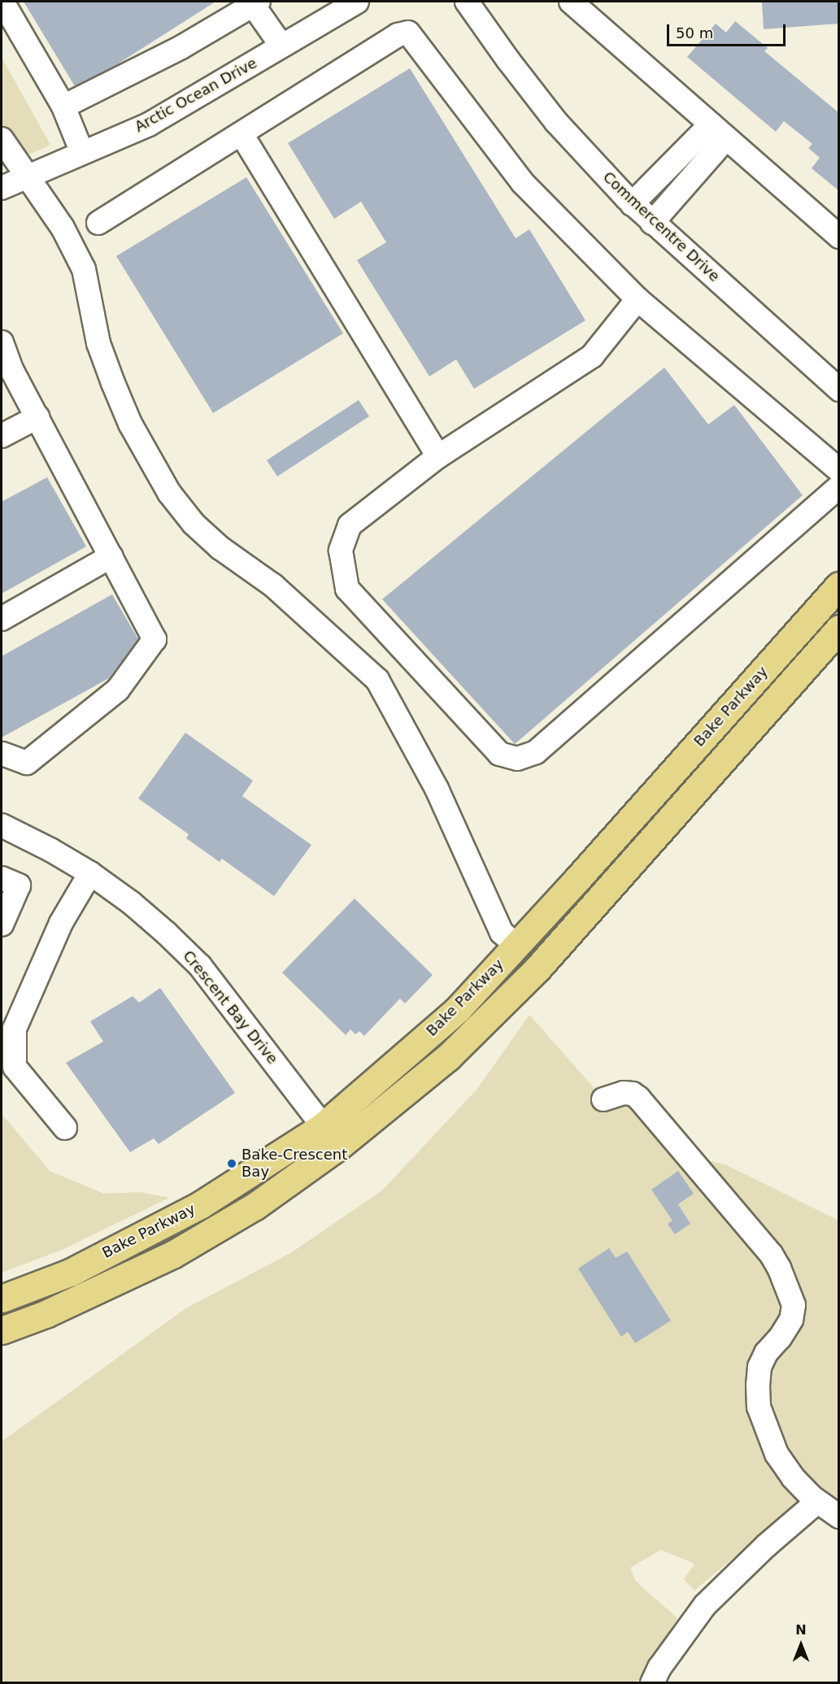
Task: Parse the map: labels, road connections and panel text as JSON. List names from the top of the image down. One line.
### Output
{"streets":{"main road":["Bake Parkway"],"street":["Arctic Ocean Drive","Commercentre Drive","Crescent Bay Drive"]},"crossings":[["Bake Parkway","Crescent Bay Drive"]],"places":["Bake-Crescent Bay"],"scale_bar":"50 m","north":"top"}
